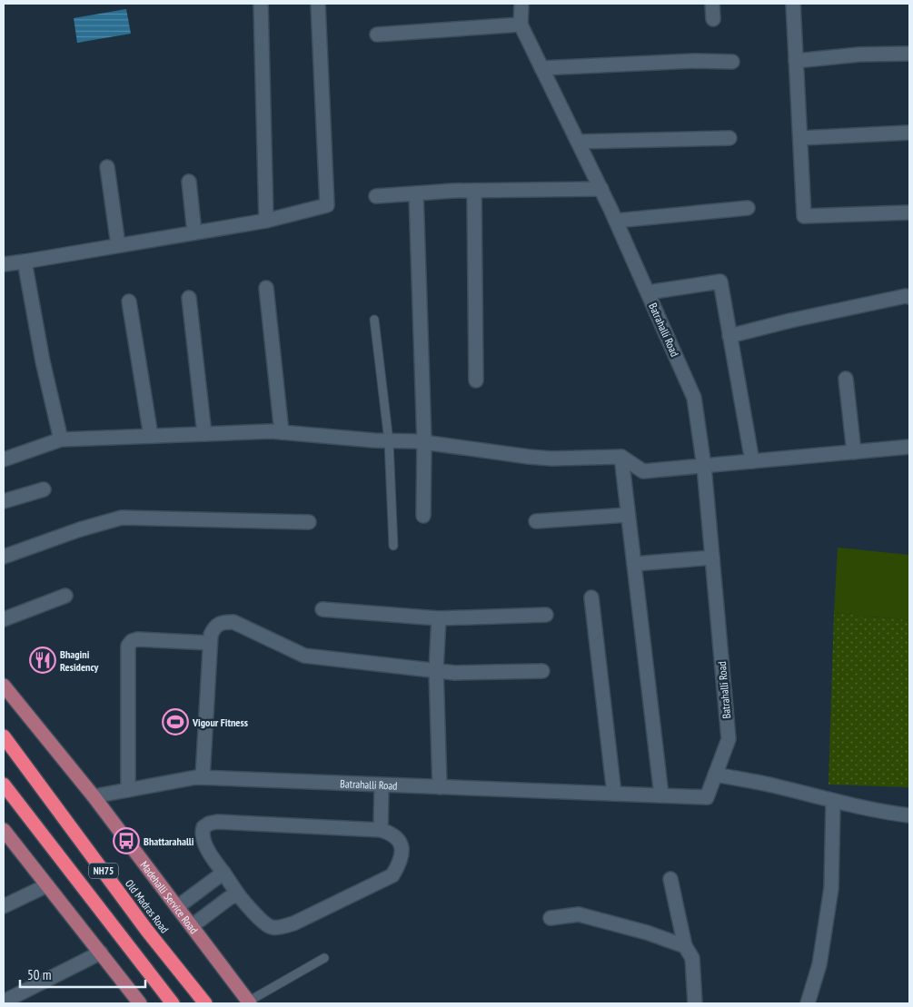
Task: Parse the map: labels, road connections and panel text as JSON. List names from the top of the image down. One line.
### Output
{"streets":{"highway":["NH75","Old Madras Road"],"main road":["Madehalli Service Road"],"street":["Batrahalli Road"]},"crossings":[["Batrahalli Road","Madehalli Service Road"]],"places":{"restaurant":["Bhagini Residency"],"sports":["Vigour Fitness"],"bus stop":["Bhattarahalli"]},"scale_bar":"50 m"}
